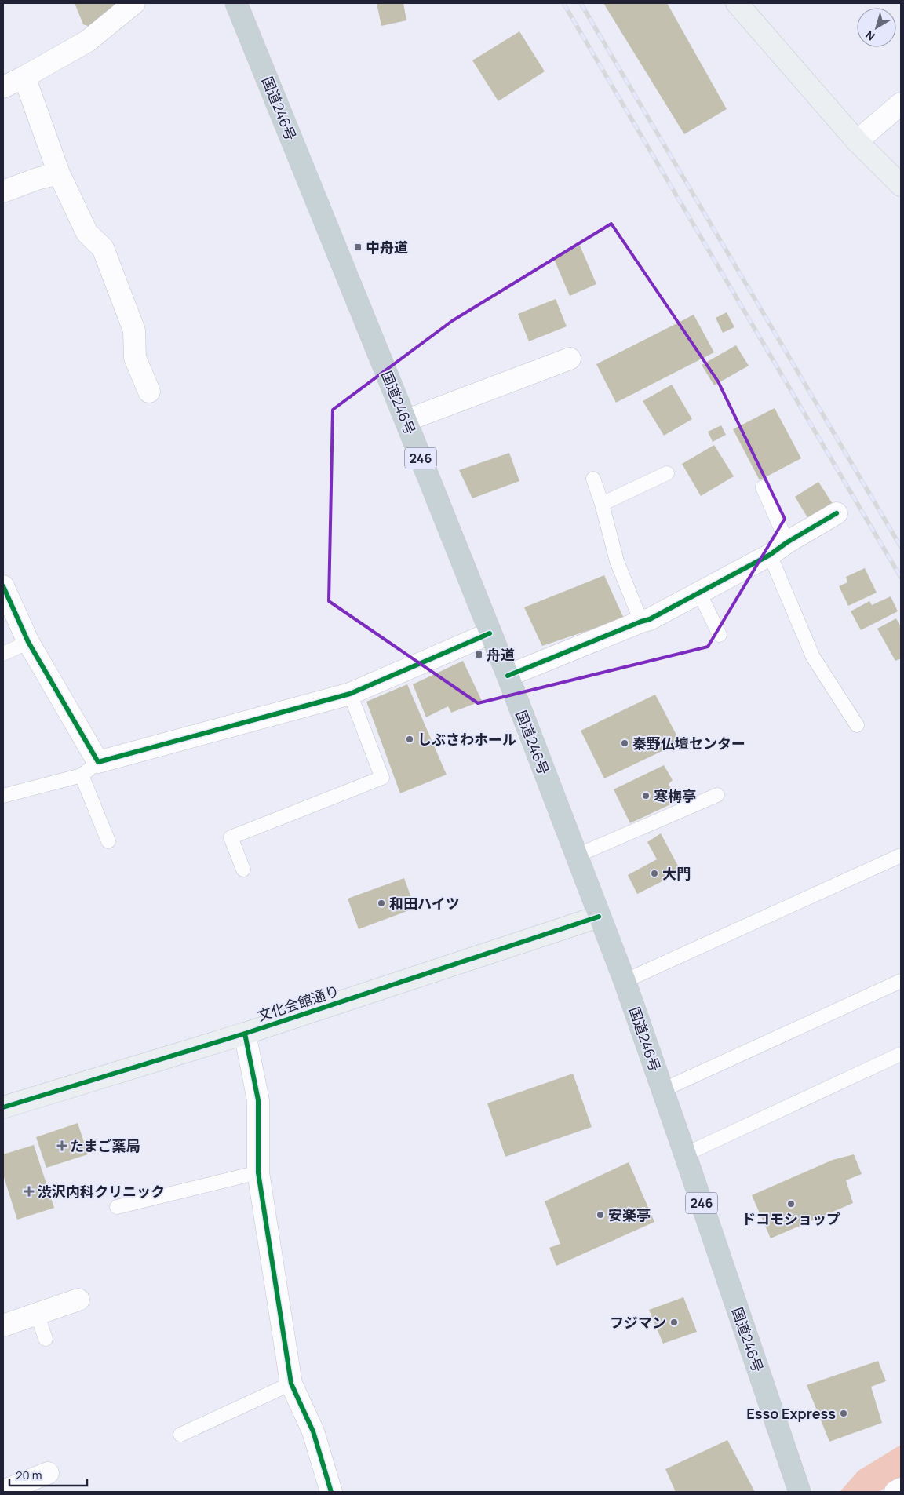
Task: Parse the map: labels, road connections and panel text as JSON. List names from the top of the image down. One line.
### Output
{"streets":{"highway":["国道246号","246"],"street":["文化会館通り"]},"crossings":[["国道246号","文化会館通り"]],"places":{"transit":["中舟道","舟道"],"other":["しぶさわホール","秦野仏壇センター","寒梅亭","大門","和田ハイツ","ドコモショップ","安楽亭","フジマン","Esso Express"],"health":["たまご薬局","渋沢内科クリニック"]},"scale_bar":"20 m","north":"bottom left"}
